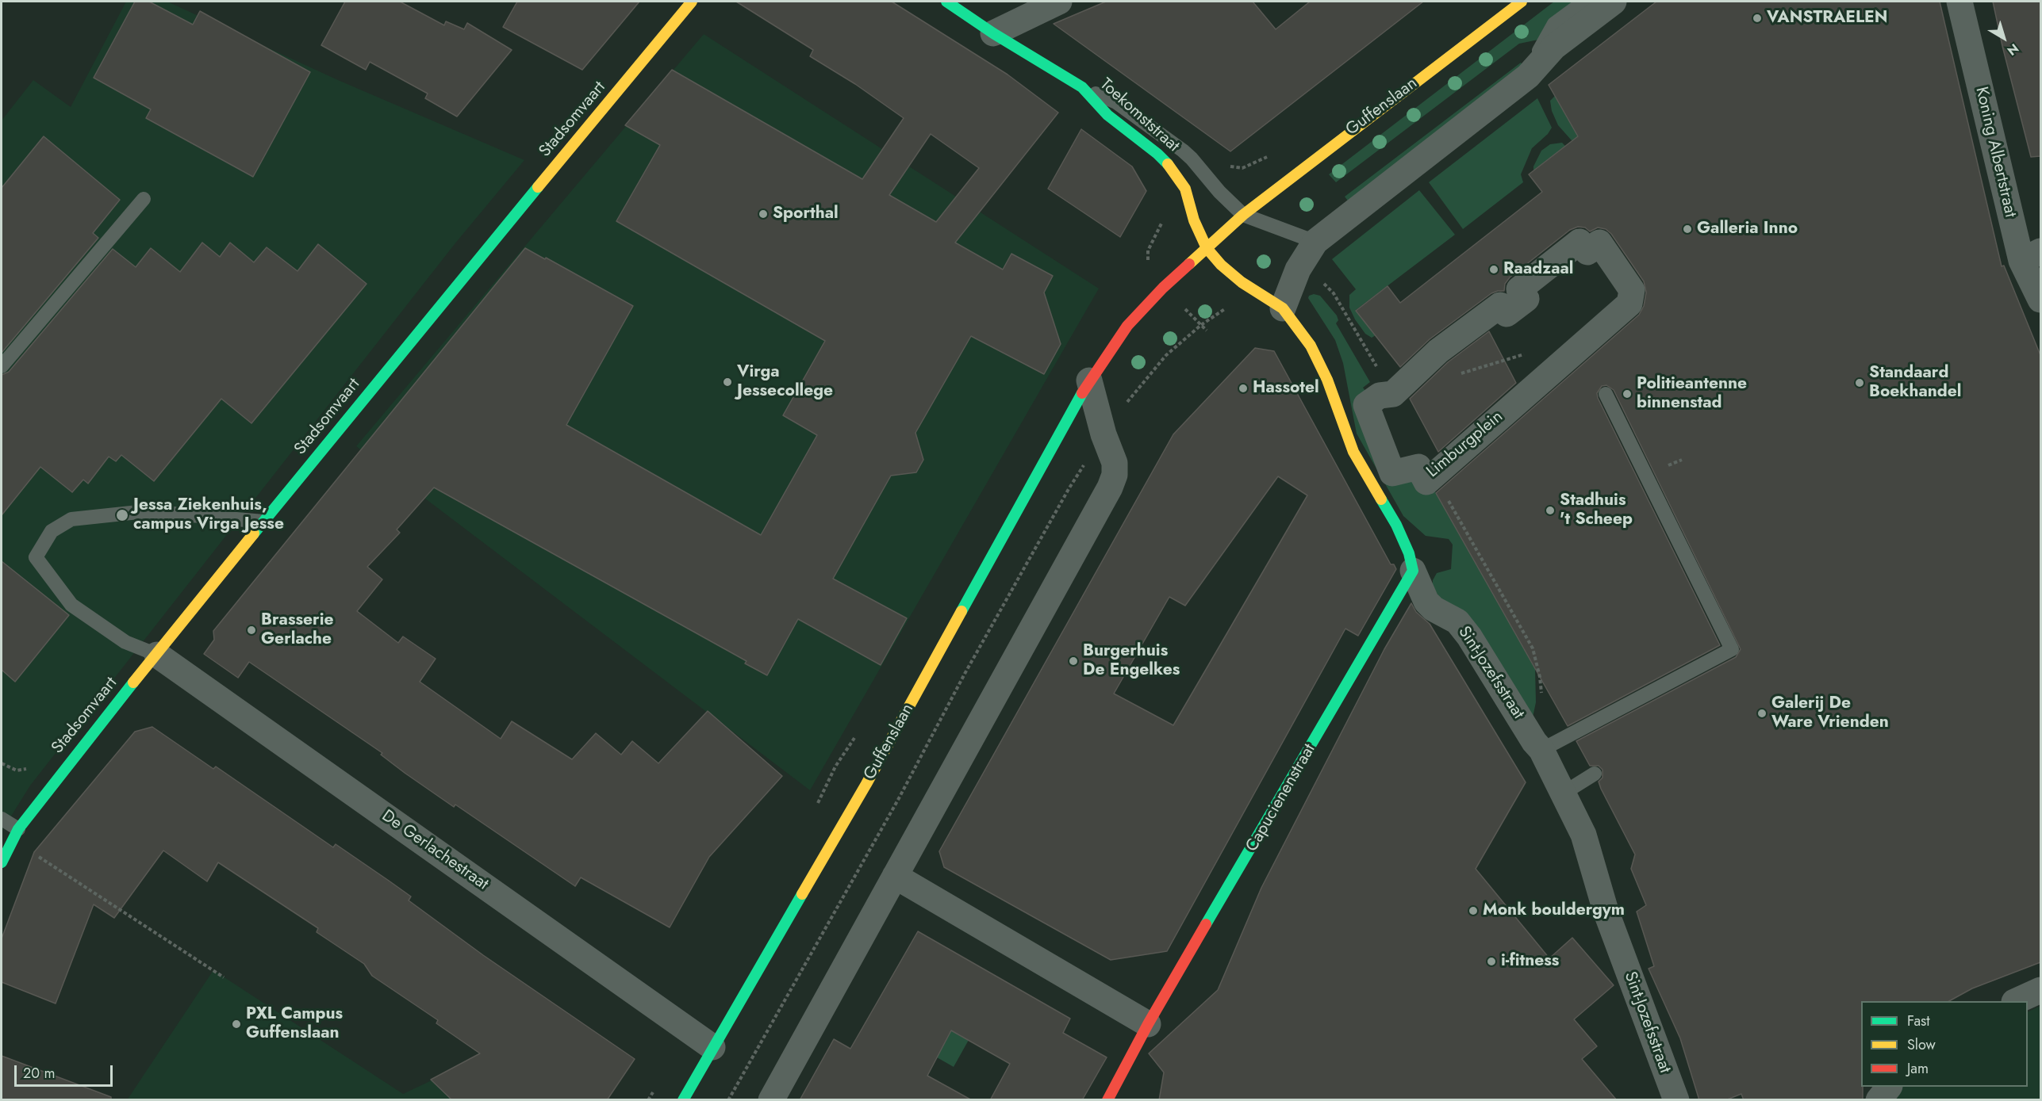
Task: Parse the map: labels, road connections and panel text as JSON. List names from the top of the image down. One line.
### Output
{"streets":{"street":["Guffenslaan","Toekomststraat","Stadsomvaart","Koning Albertstraat","Limburgplein","Sint-Jozefsstraat","Capucienenstraat","De Gerlachestraat"]},"crossings":[["Guffenslaan","Toekomststraat"],["Guffenslaan","Sint-Jozefsstraat"],["Guffenslaan","De Gerlachestraat"],["Toekomststraat","Sint-Jozefsstraat"],["Stadsomvaart","De Gerlachestraat"],["Sint-Jozefsstraat","Capucienenstraat"]],"places":["VANSTRAELEN","Sporthal","Galleria Inno","Raadzaal","Virga Jessecollege","Standaard Boekhandel","Hassotel","Politieantenne binnenstad","Stadhuis 't Scheep","Jessa Ziekenhuis, campus Virga Jesse","Brasserie Gerlache","Burgerhuis De Engelkes","Galerij De Ware Vrienden","Monk bouldergym","i-fitness","PXL Campus Guffenslaan"],"legend":["Fast","Slow","Jam"],"scale_bar":"20 m","north":"bottom right"}
